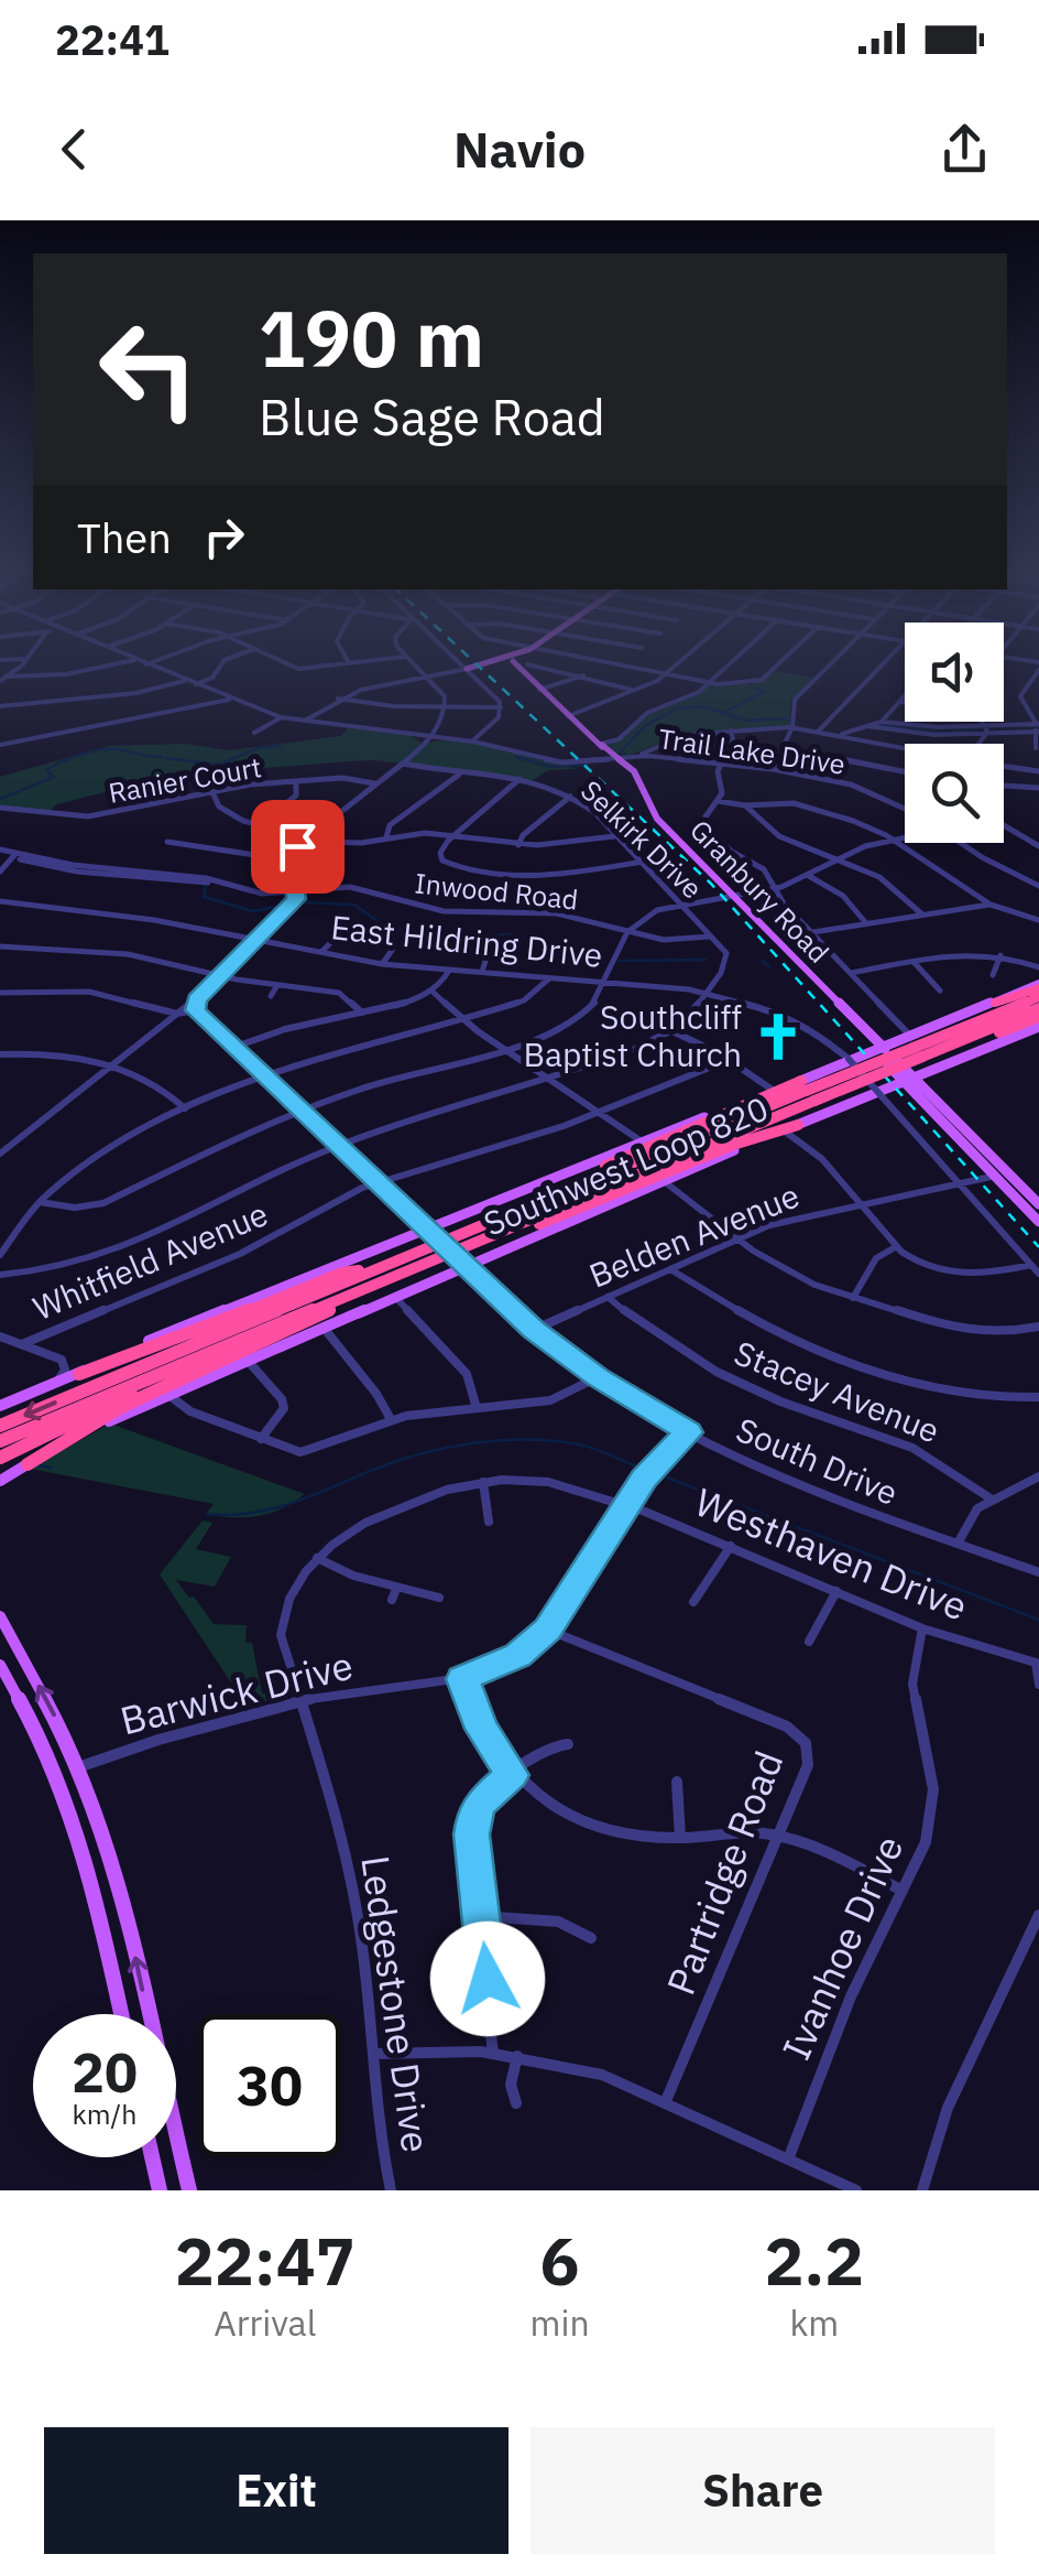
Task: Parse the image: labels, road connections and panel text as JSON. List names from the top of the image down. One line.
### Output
{"streets":{"main road":["Granbury Road","Southwest Loop 820"],"street":["Trail Lake Drive","Ranier Court","Selkirk Drive","Inwood Road","East Hildring Drive","Belden Avenue","Whitfield Avenue","Stacey Avenue","South Drive","Westhaven Drive","Barwick Drive","Partridge Road","Ivanhoe Drive","Ledgestone Drive"]},"crossings":[["Trail Lake Drive","Granbury Road"],["Selkirk Drive","Inwood Road"],["Selkirk Drive","East Hildring Drive"],["Granbury Road","Southwest Loop 820"],["Granbury Road","Belden Avenue"],["East Hildring Drive","Belden Avenue"],["Southwest Loop 820","South Drive"],["Belden Avenue","Stacey Avenue"],["Belden Avenue","South Drive"],["Whitfield Avenue","South Drive"],["South Drive","Barwick Drive"],["Westhaven Drive","Barwick Drive"],["Westhaven Drive","Ivanhoe Drive"],["Westhaven Drive","Ledgestone Drive"],["Barwick Drive","Partridge Road"],["Barwick Drive","Ledgestone Drive"]],"places":{"church":["Southcliff Baptist Church"]},"page":{"status":"22:41","header":"Navio","turn":["190 m","Blue Sage Road"],"then":"Then","speed":"20 km/h","limit":"30","eta":["22:47","Arrival","6","min","2.2","km"],"buttons":["Exit","Share"]}}
